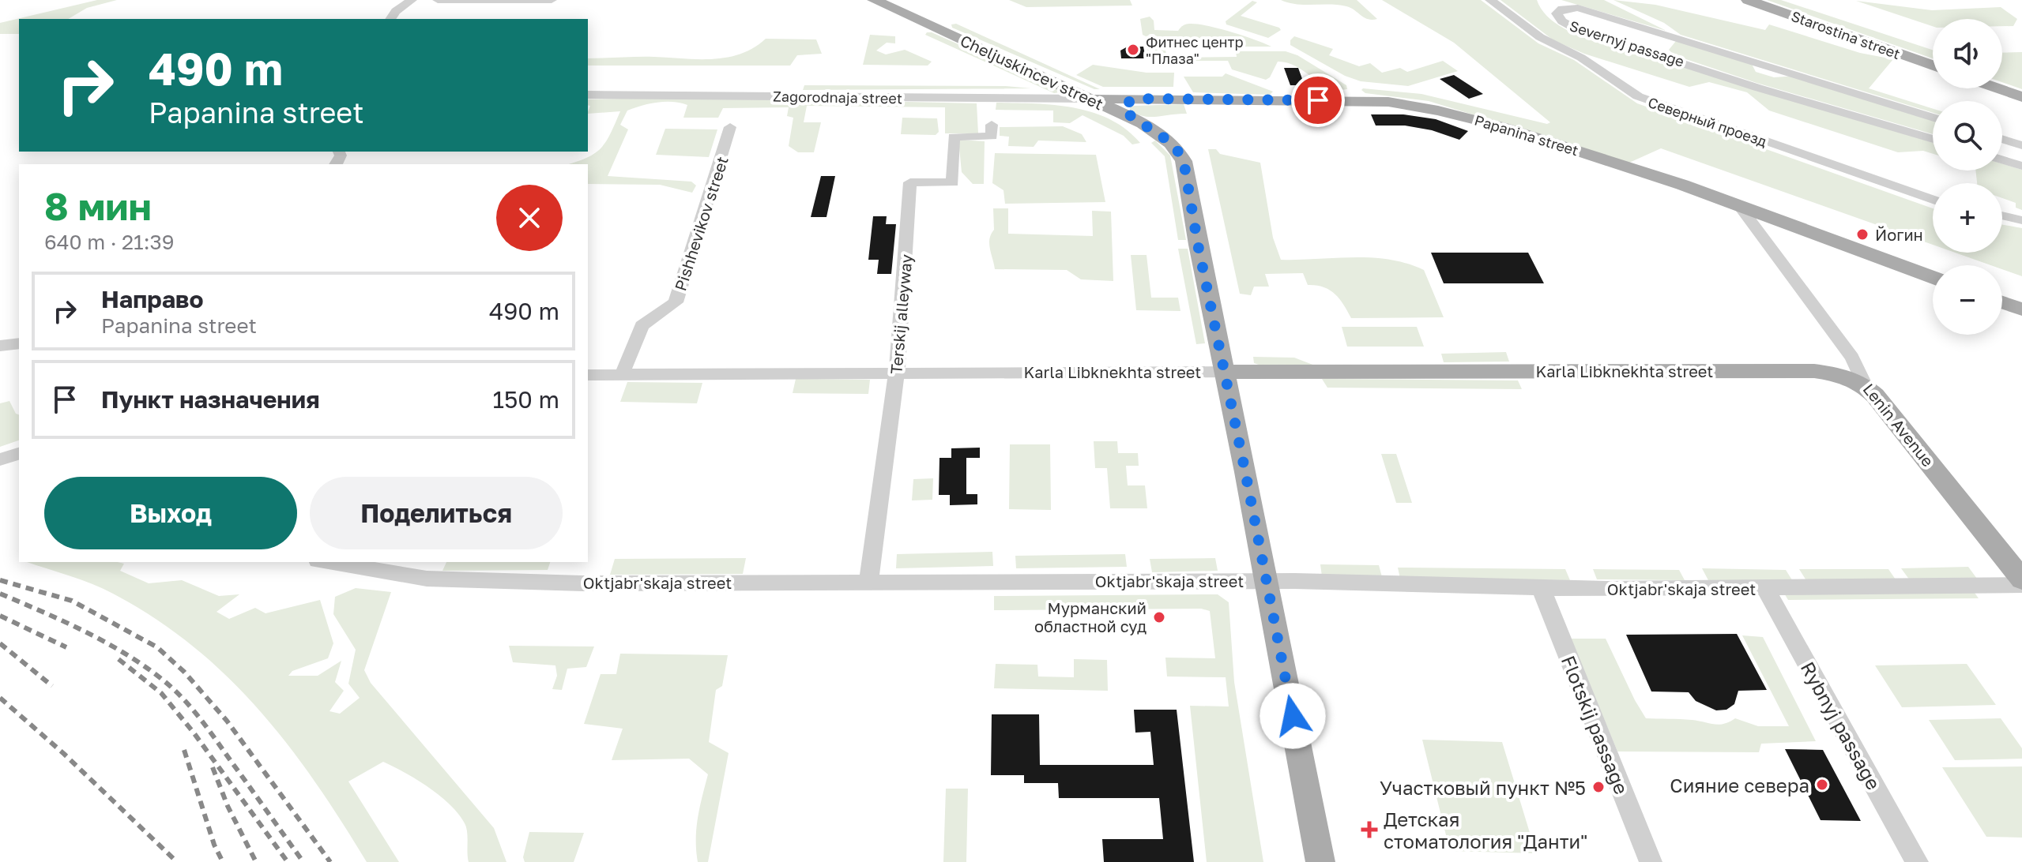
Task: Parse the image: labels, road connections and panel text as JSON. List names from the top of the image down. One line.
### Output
{"streets":{"main road":["Starostina street","Cheljuskincev street","Papanina street","Karla Libknekhta street","Lenin Avenue"],"street":["Severnyj passage","Zagorodnaja street","Северный проезд","Pishhevikov street","Terskij alleyway","Oktjabr'skaja street","Flotskij passage","Rybnyj passage"]},"crossings":[["Cheljuskincev street","Zagorodnaja street"],["Cheljuskincev street","Papanina street"],["Cheljuskincev street","Karla Libknekhta street"],["Cheljuskincev street","Oktjabr'skaja street"],["Papanina street","Lenin Avenue"],["Pishhevikov street","Karla Libknekhta street"],["Terskij alleyway","Karla Libknekhta street"],["Terskij alleyway","Oktjabr'skaja street"],["Karla Libknekhta street","Lenin Avenue"],["Oktjabr'skaja street","Flotskij passage"],["Oktjabr'skaja street","Rybnyj passage"]],"places":{"other":["Фитнес центр \"Плаза\"","Йогин","Мурманский областной суд","Сияние севера","Участковый пункт №5"],"health":["Детская стоматология \"Данти\""]},"page":{"map_buttons":["+","−"],"turn":["490 m","Papanina street"],"heading":["8 мин","640 m · 21:39"],"list":[{"name":"Направо","note":"Papanina street","value":"490 m"},{"name":"Пункт назначения","value":"150 m"}],"buttons":["Выход","Поделиться"]}}
